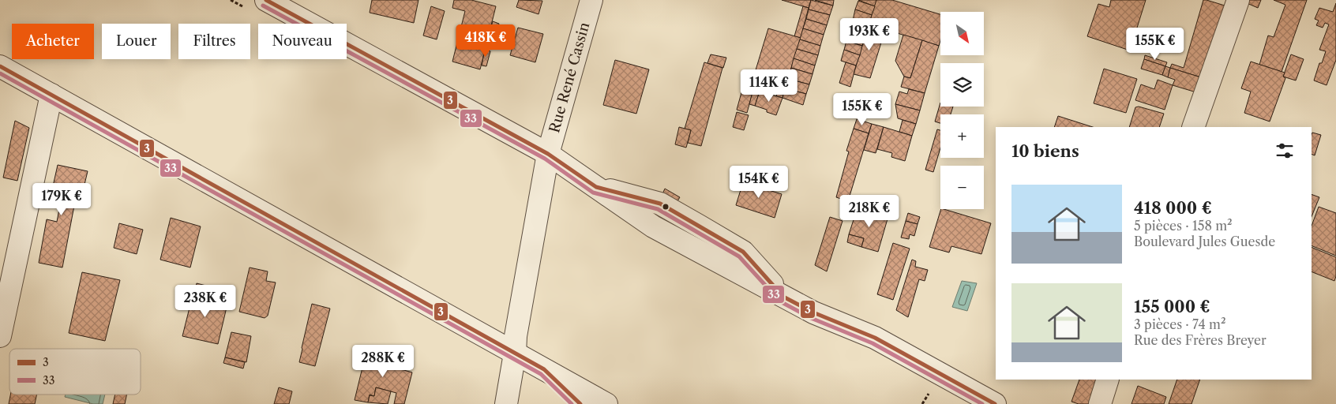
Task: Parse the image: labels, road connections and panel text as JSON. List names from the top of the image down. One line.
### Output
{"streets":{"street":["Rue René Cassin"]},"lines":["transit line 3","transit line 33"],"legend":["3","33"],"north":"bottom right","page":{"map_buttons":["+","−"],"price":["193K €","418K €","155K €","114K €","155K €","154K €","179K €","218K €","238K €","288K €"],"chip":["Acheter","Louer","Filtres","Nouveau"],"heading":"10 biens","list":[{"name":"418 000 €","note":"5 pièces · 158 m² · Boulevard Jules Guesde"},{"name":"155 000 €","note":"3 pièces · 74 m² · Rue des Frères Breyer"}]}}
